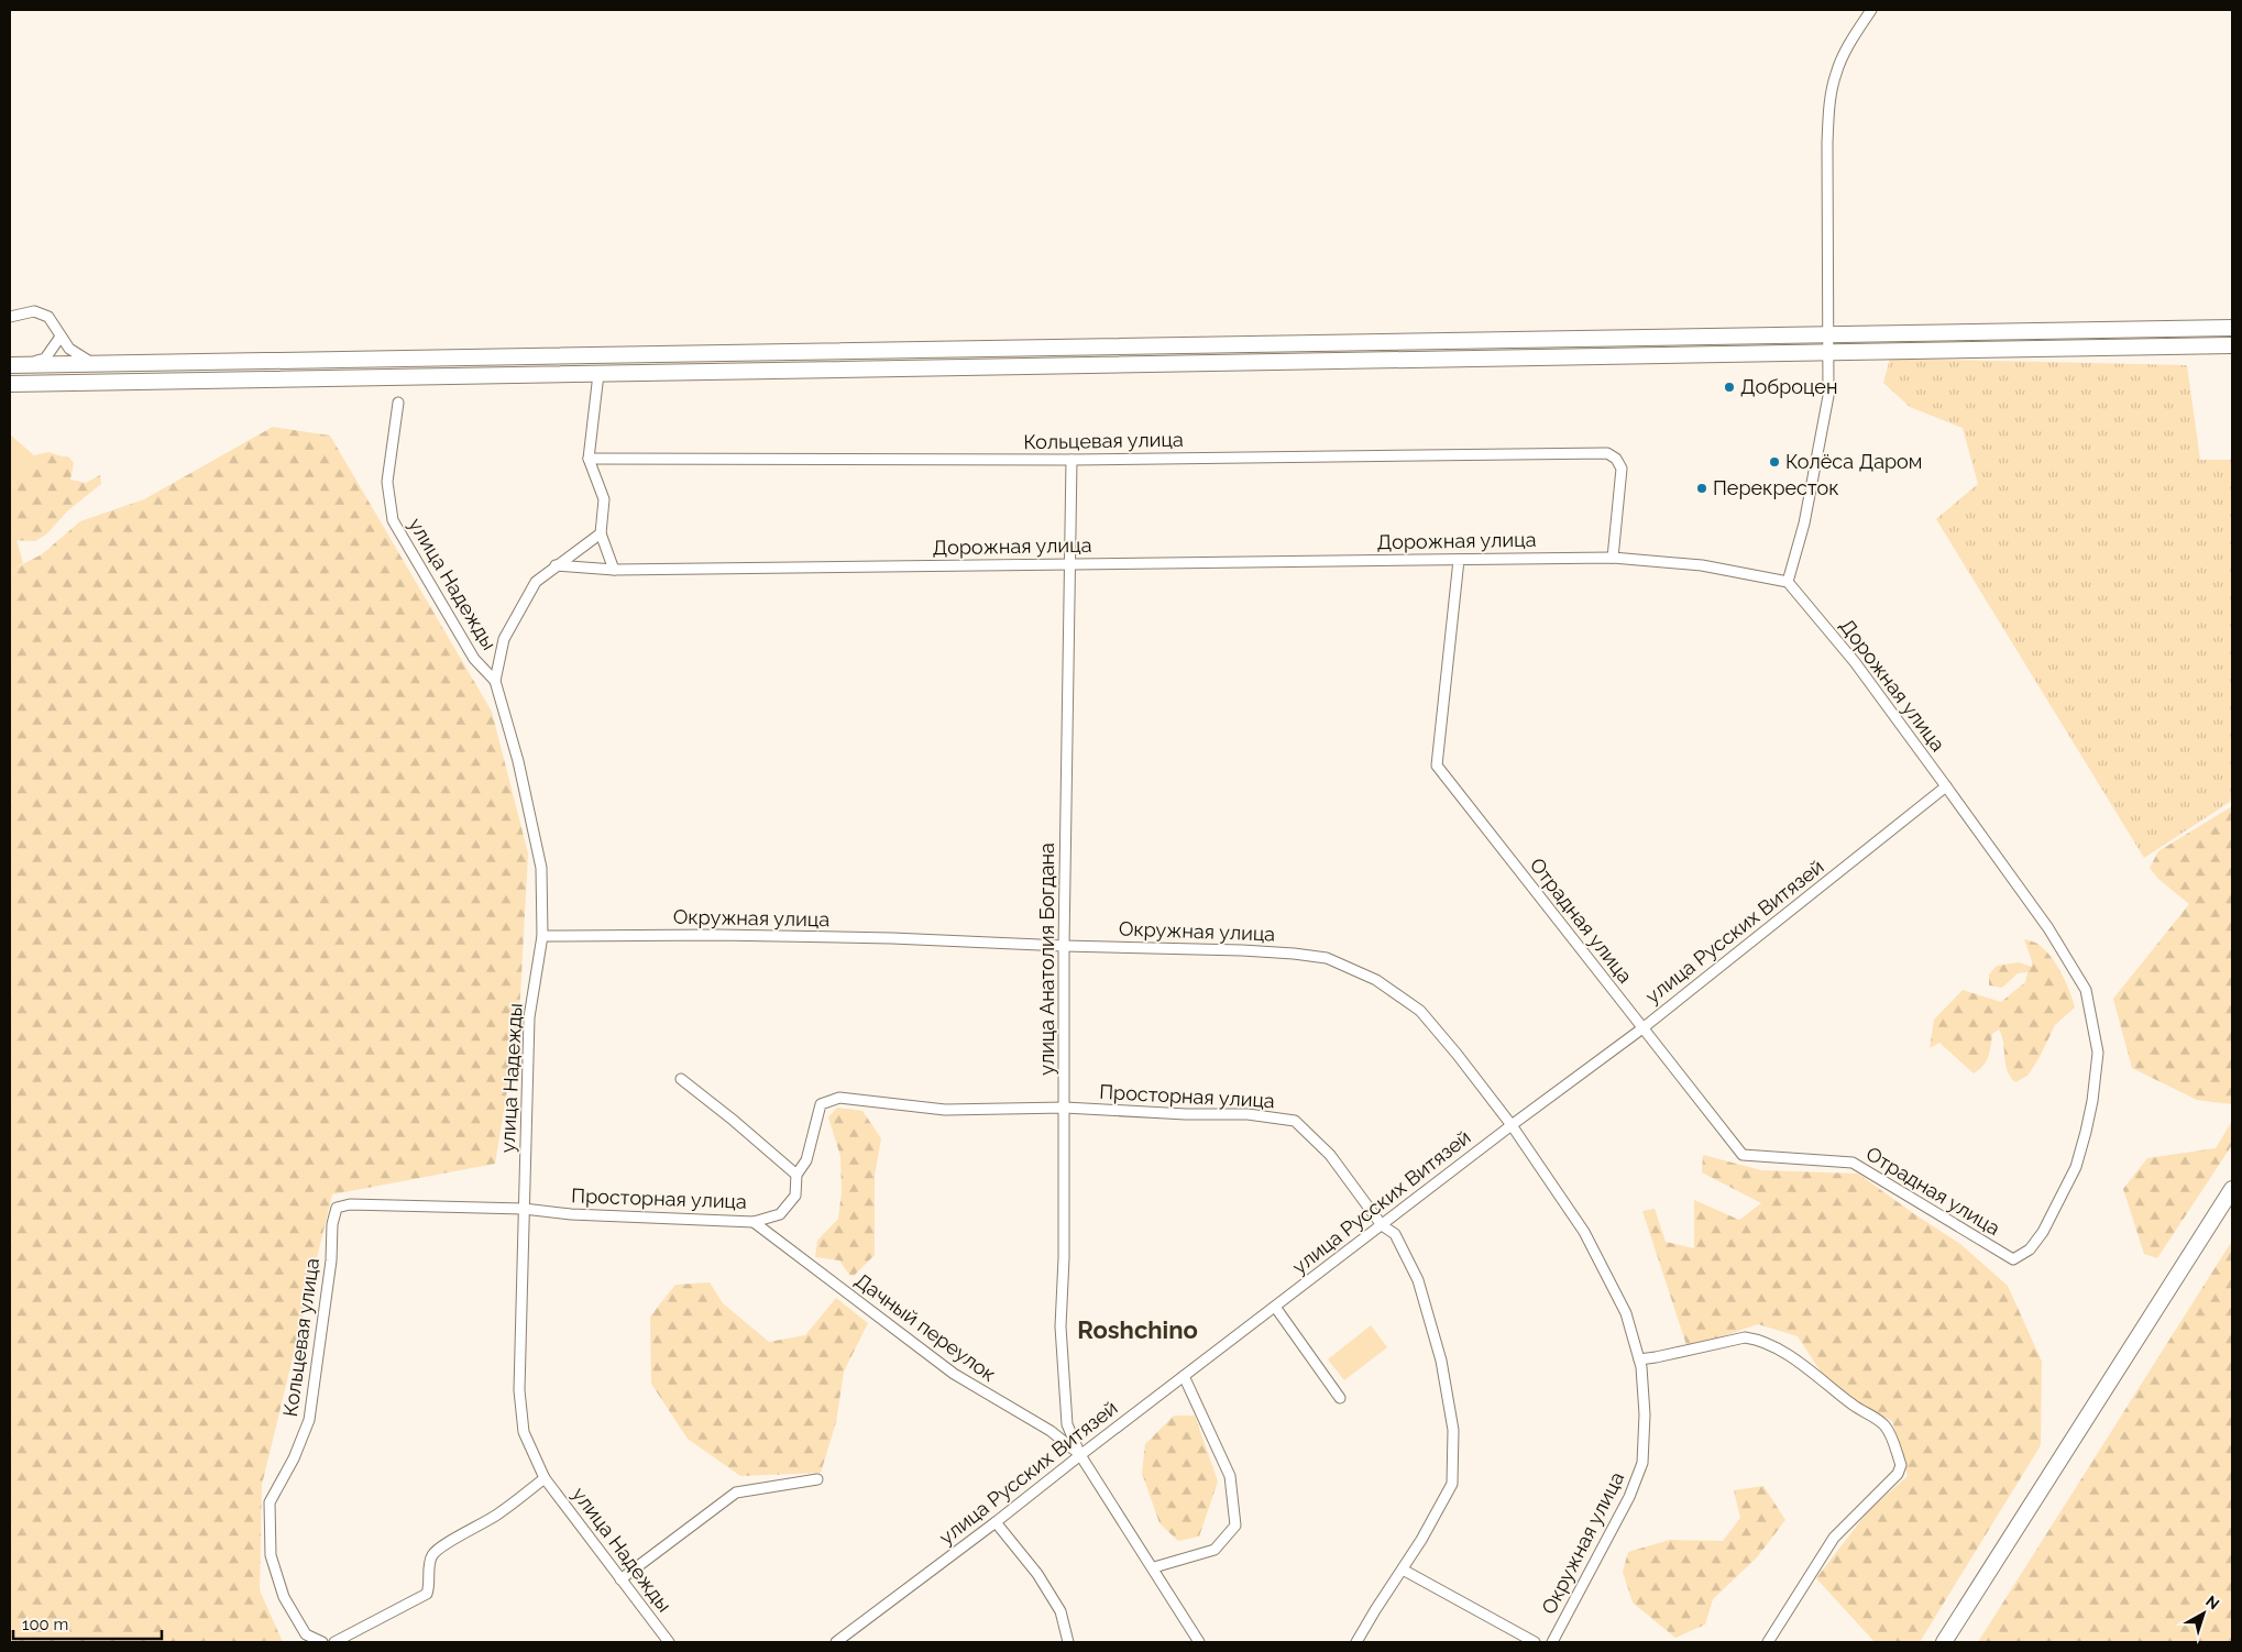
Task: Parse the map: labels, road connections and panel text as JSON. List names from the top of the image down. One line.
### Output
{"streets":{"street":["Кольцевая улица","Дорожная улица","улица Надежды","Окружная улица","Отрадная улица","улица Русских Витязей","улица Анатолия Богдана","Просторная улица","Дачный переулок"]},"crossings":[["Кольцевая улица","Дорожная улица"],["Кольцевая улица","улица Анатолия Богдана"],["Кольцевая улица","Просторная улица"],["Дорожная улица","улица Надежды"],["Дорожная улица","Отрадная улица"],["Дорожная улица","улица Русских Витязей"],["Дорожная улица","улица Анатолия Богдана"],["улица Надежды","Окружная улица"],["улица Надежды","Просторная улица"],["Окружная улица","улица Русских Витязей"],["Окружная улица","улица Анатолия Богдана"],["Отрадная улица","улица Русских Витязей"],["улица Русских Витязей","улица Анатолия Богдана"],["улица Русских Витязей","Просторная улица"],["улица Русских Витязей","Дачный переулок"],["улица Анатолия Богдана","Просторная улица"],["улица Анатолия Богдана","Дачный переулок"],["Просторная улица","Дачный переулок"]],"districts":["Roshchino"],"places":["Доброцен","Колёса Даром","Перекресток"],"scale_bar":"100 m","north":"top right"}
